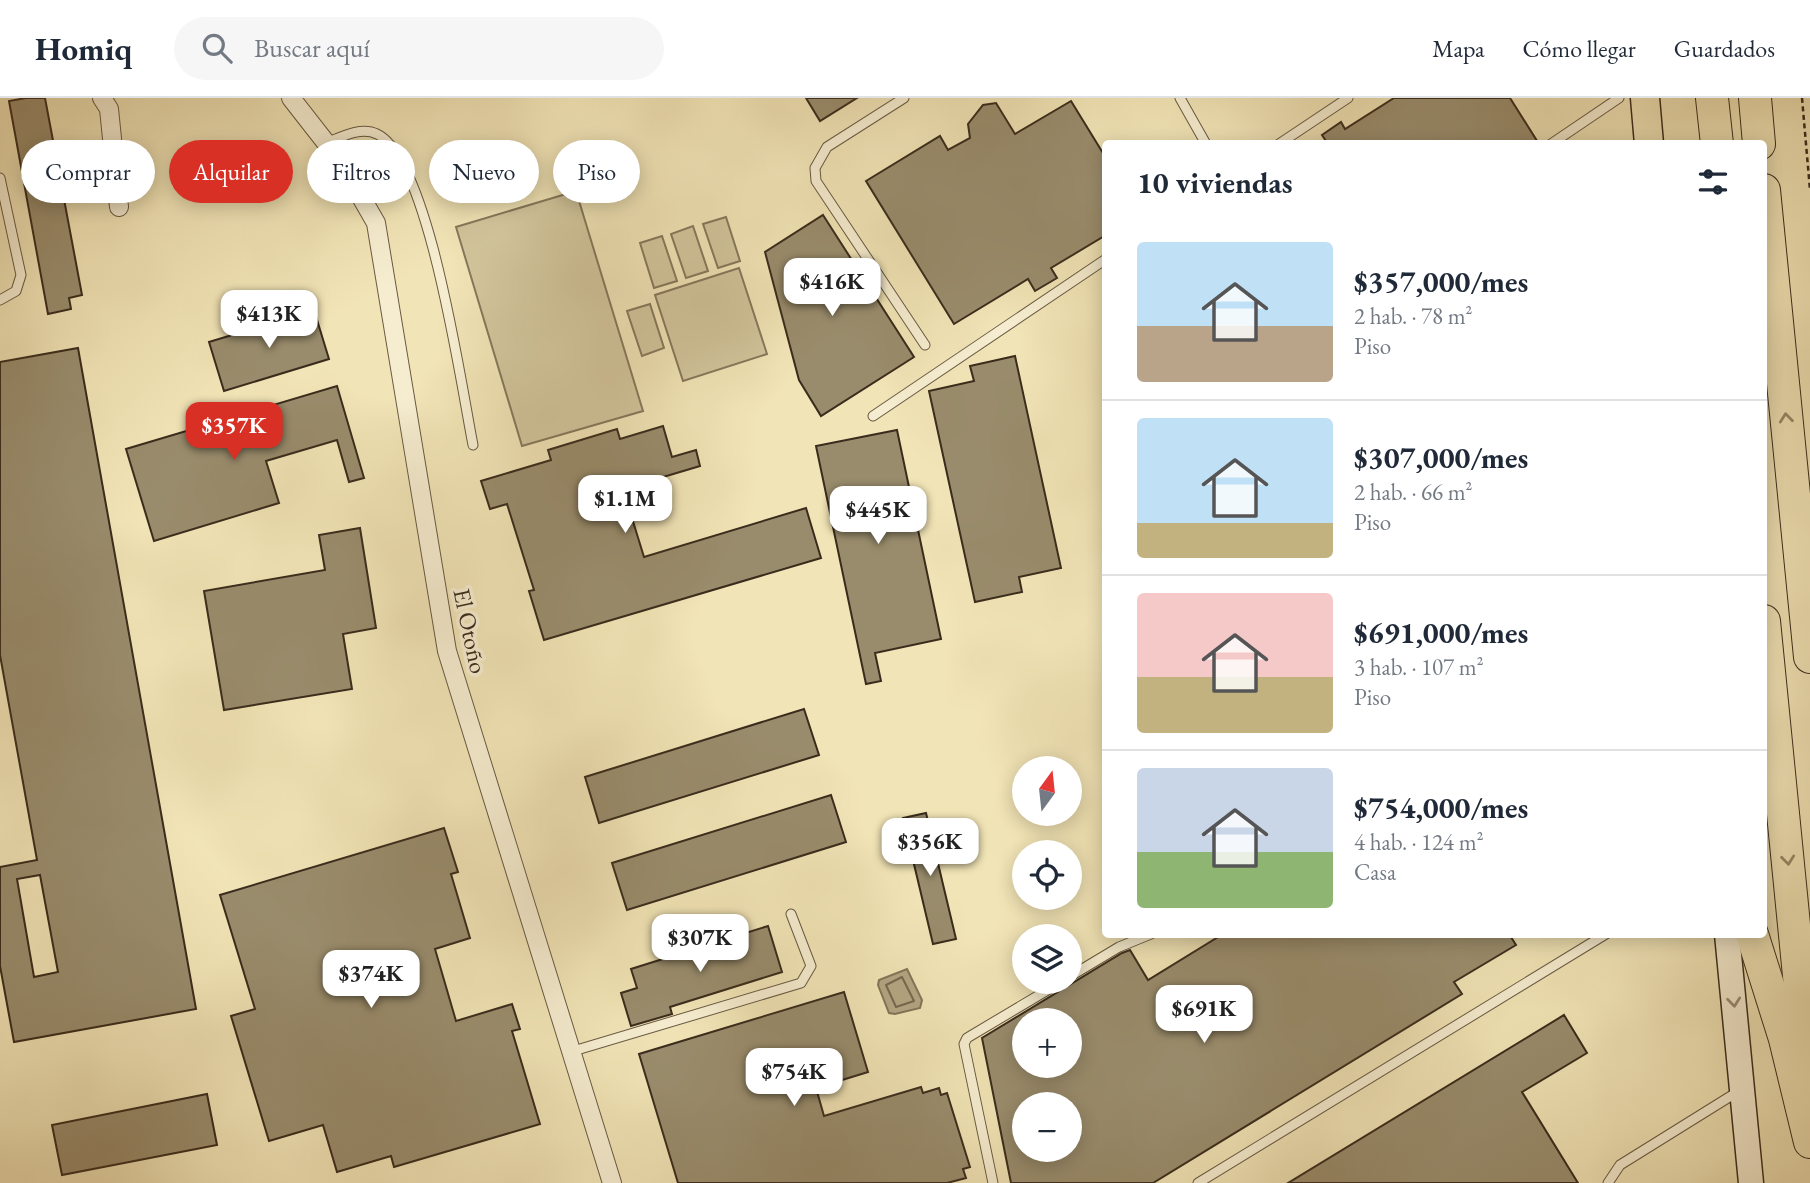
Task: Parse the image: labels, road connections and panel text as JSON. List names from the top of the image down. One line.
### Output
{"streets":{"street":["El Otoño"]},"north":"top","page":{"header":"Homiq","search":"Buscar aquí","nav":["Mapa","Cómo llegar","Guardados"],"chip":["Comprar","Alquilar","Filtros","Nuevo","Piso"],"heading":"10 viviendas","list":[{"name":"$357,000/mes","note":"2 hab. · 78 m² · Piso"},{"name":"$307,000/mes","note":"2 hab. · 66 m² · Piso"},{"name":"$691,000/mes","note":"3 hab. · 107 m² · Piso"},{"name":"$754,000/mes","note":"4 hab. · 124 m² · Casa"}],"price":["$416K","$413K","$357K","$1.1M","$445K","$356K","$307K","$374K","$691K","$754K"],"map_buttons":["+","−"]}}
